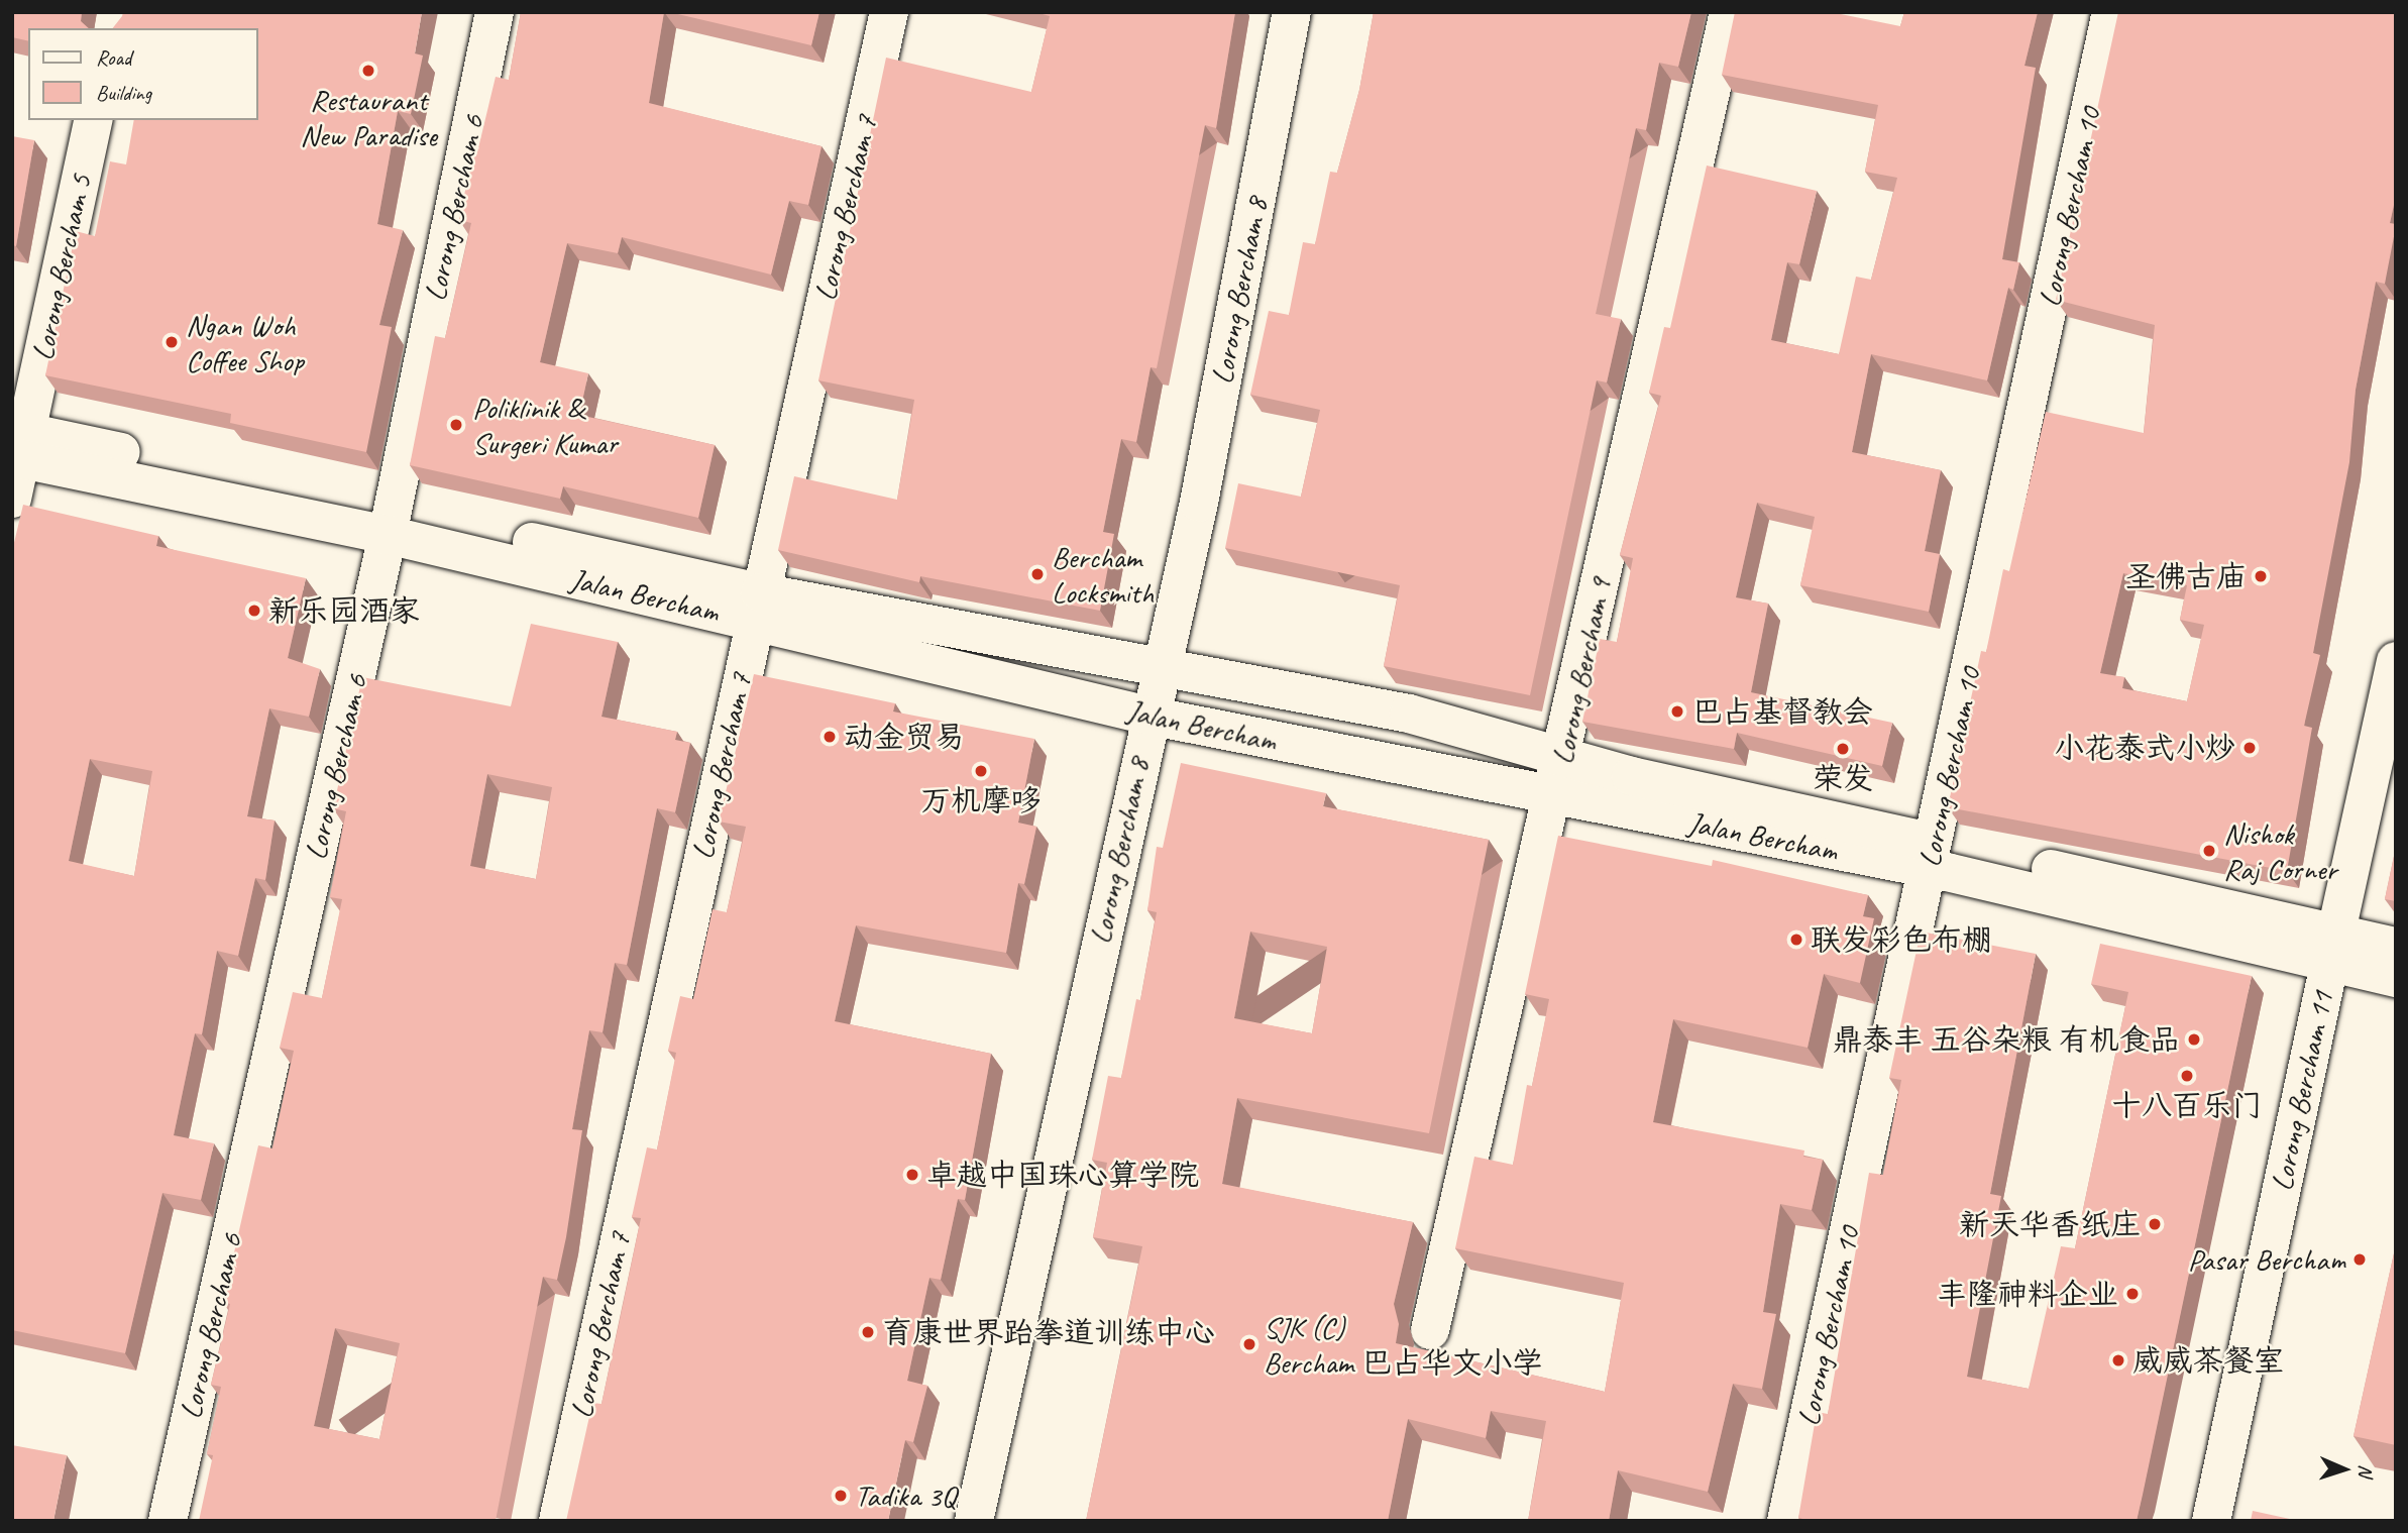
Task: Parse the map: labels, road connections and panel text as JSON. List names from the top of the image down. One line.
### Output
{"streets":{"street":["Lorong Bercham 10","Lorong Bercham 6","Lorong Bercham 7","Lorong Bercham 5","Lorong Bercham 8","Jalan Bercham","Lorong Bercham 9","Lorong Bercham 11"]},"crossings":[["Lorong Bercham 10","Jalan Bercham"],["Lorong Bercham 6","Jalan Bercham"],["Lorong Bercham 7","Jalan Bercham"],["Lorong Bercham 5","Jalan Bercham"],["Lorong Bercham 8","Jalan Bercham"],["Jalan Bercham","Lorong Bercham 9"],["Jalan Bercham","Lorong Bercham 11"]],"places":["Restaurant New Paradise","Ngan Woh Coffee Shop","Poliklinik & Surgeri Kumar","Bercham Locksmith","圣佛古庙","新乐园酒家","巴占基督教会","动金贸易","小花泰式小炒","荣发","万机摩哆","Nishok Raj Corner","联发彩色布棚","鼎泰丰 五谷杂粮 有机食品","十八百乐门","卓越中国珠心算学院","新天华香纸庄","Pasar Bercham","丰隆神料企业","育康世界跆拳道训练中心","SJK (C) Bercham 巴占华文小学","威威茶餐室","Tadika 3Q"],"legend":["Road","Building"],"north":"right"}
